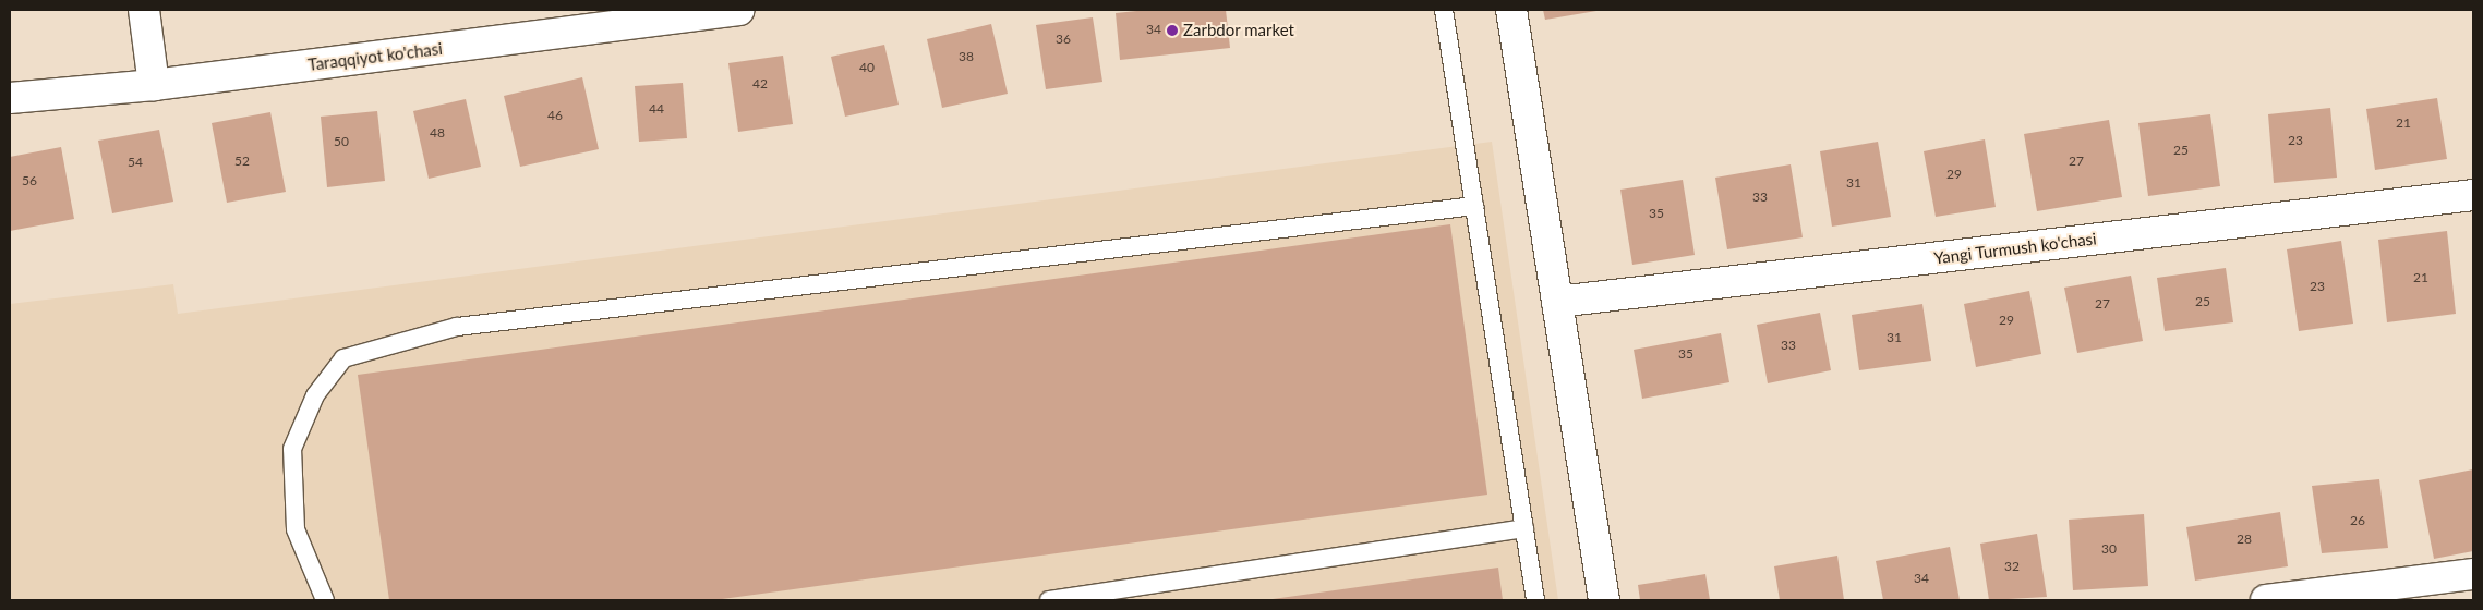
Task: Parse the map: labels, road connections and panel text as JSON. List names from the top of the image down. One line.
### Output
{"streets":{"street":["Taraqqiyot ko'chasi","Yangi Turmush ko'chasi"]},"places":["Zarbdor market"],"house_numbers":["34","36","38","40","42","44","46","21","48","23","50","25","52","27","54","29","56","31","33","35","21","23","25","27","29","31","33","35","26","28","30","32","34"]}
